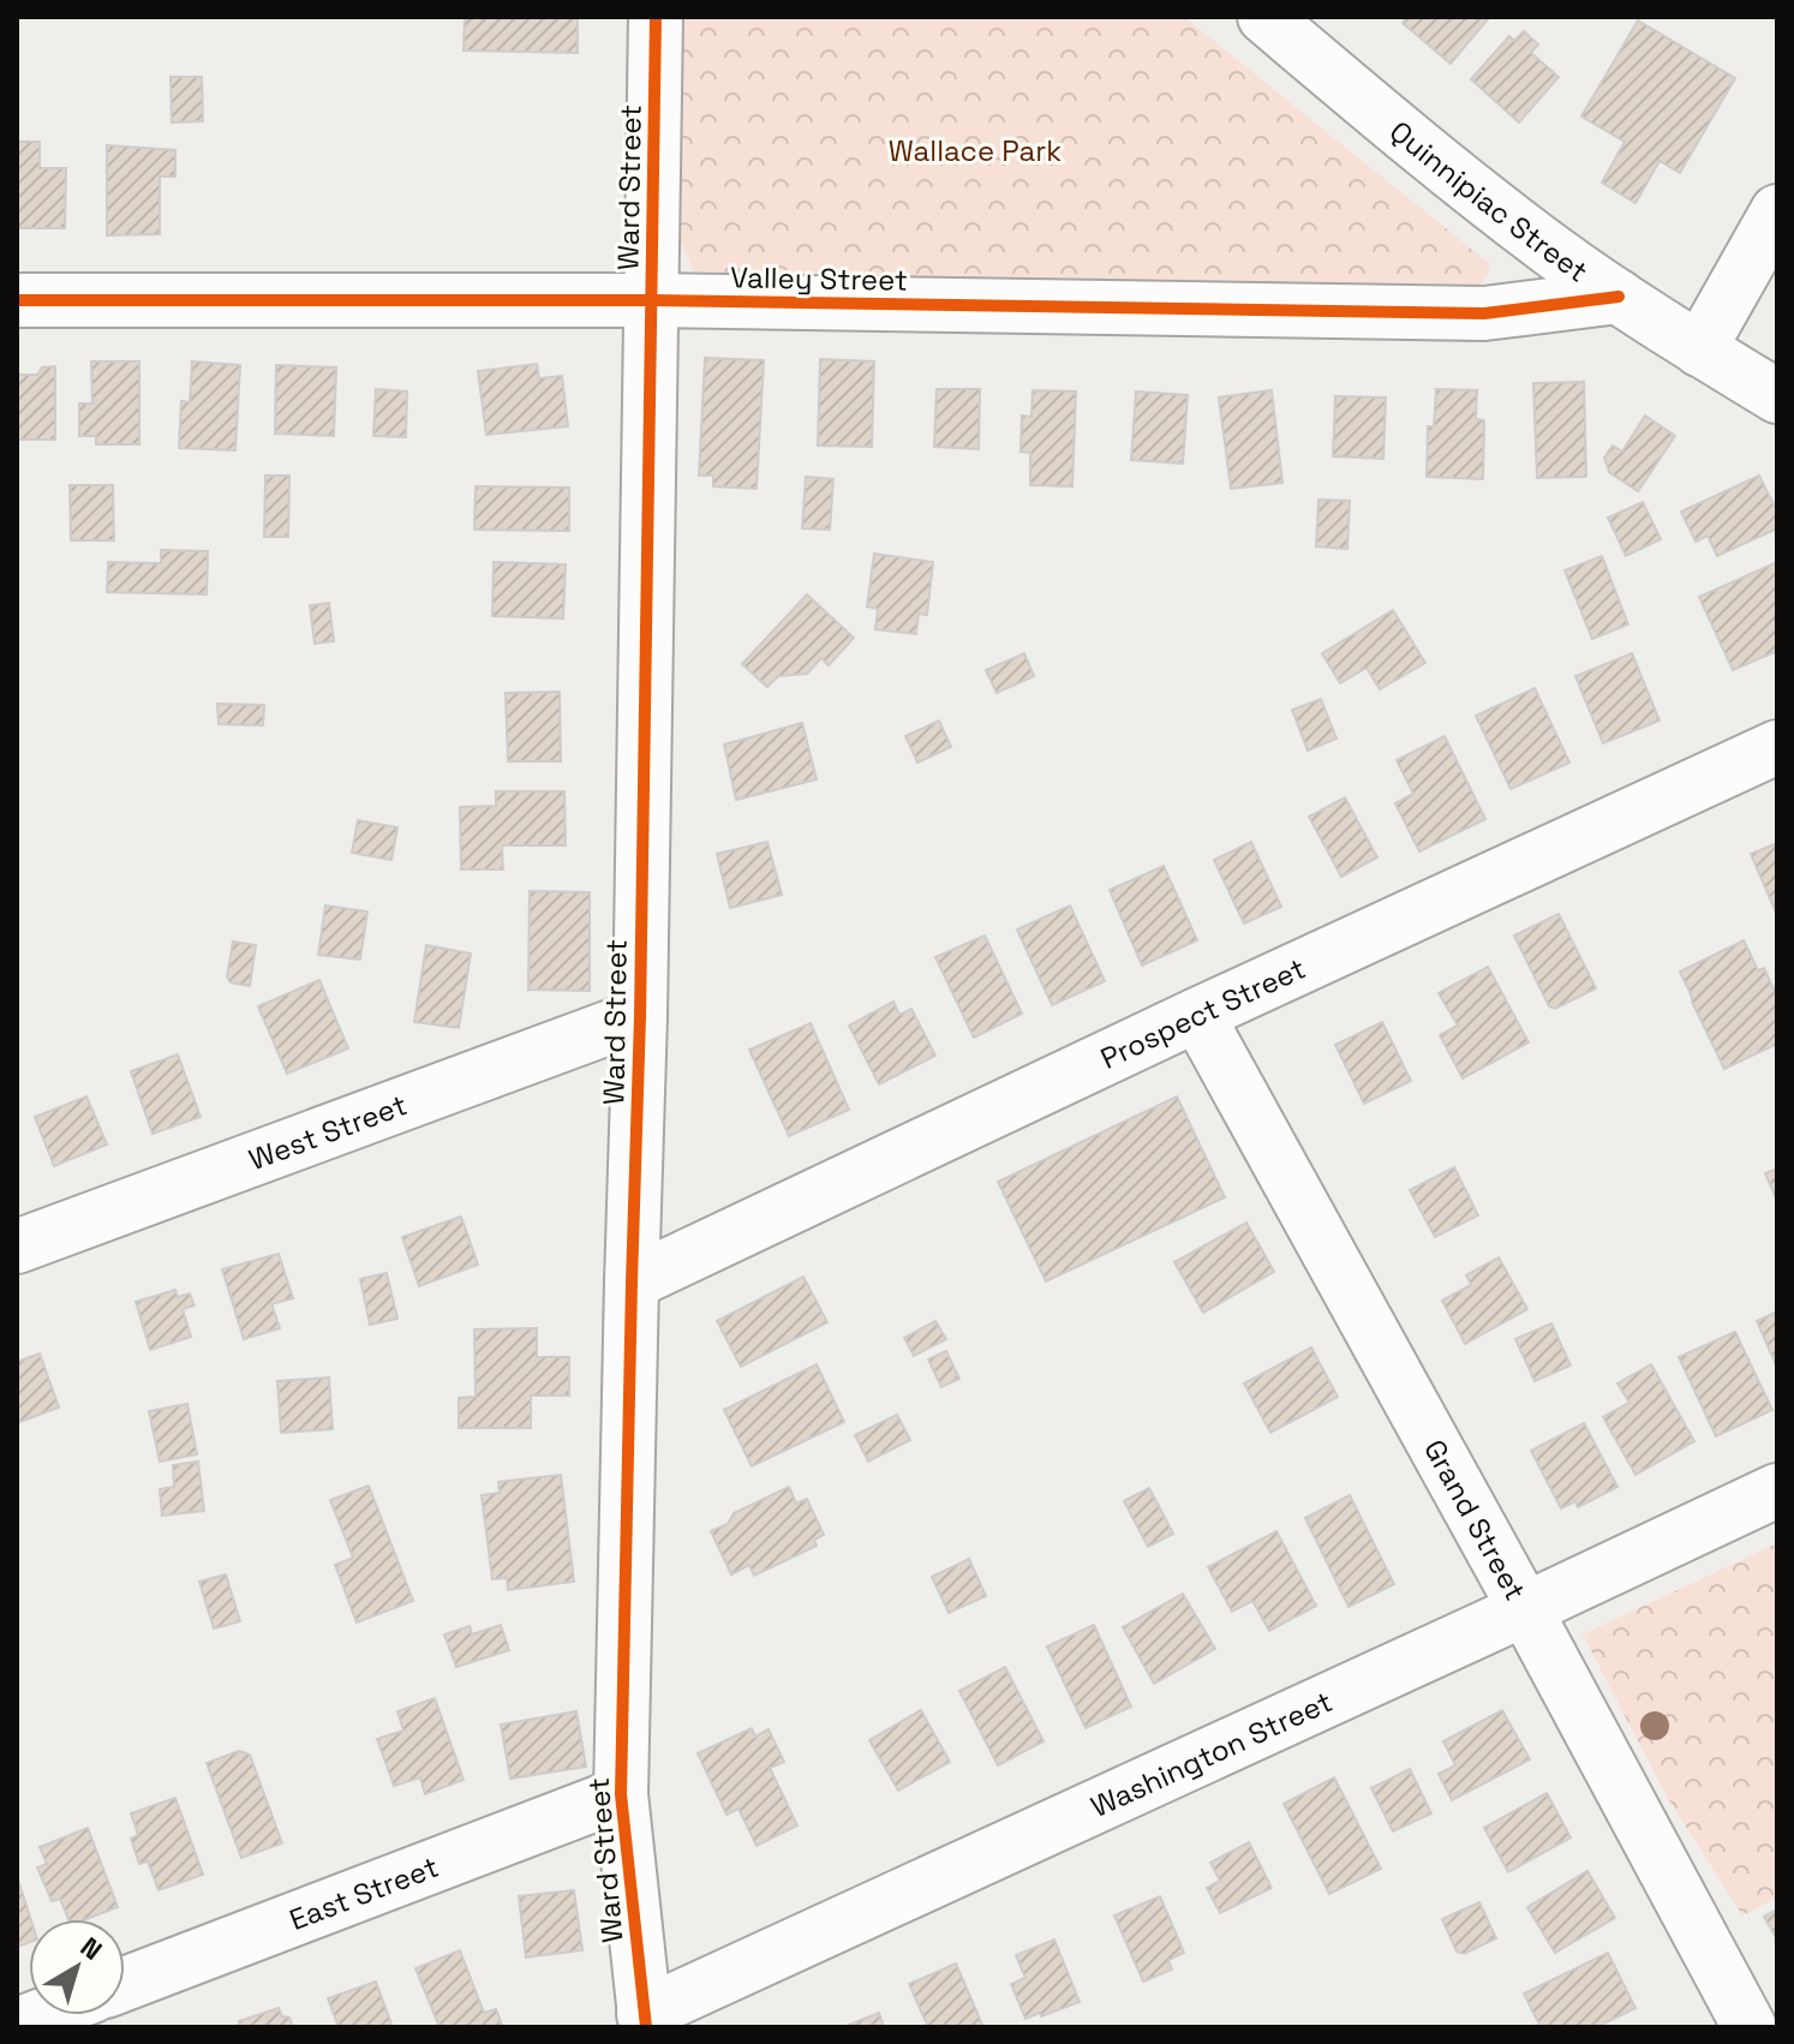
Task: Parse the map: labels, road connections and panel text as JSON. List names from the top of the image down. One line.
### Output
{"streets":{"street":["Ward Street","Quinnipiac Street","Valley Street","Prospect Street","West Street","Grand Street","Washington Street","East Street"]},"crossings":[["Ward Street","Valley Street"],["Ward Street","Prospect Street"],["Ward Street","West Street"],["Ward Street","Washington Street"],["Ward Street","East Street"],["Quinnipiac Street","Valley Street"],["Prospect Street","Grand Street"],["Grand Street","Washington Street"]],"parks":["Wallace Park"],"north":"top right"}
